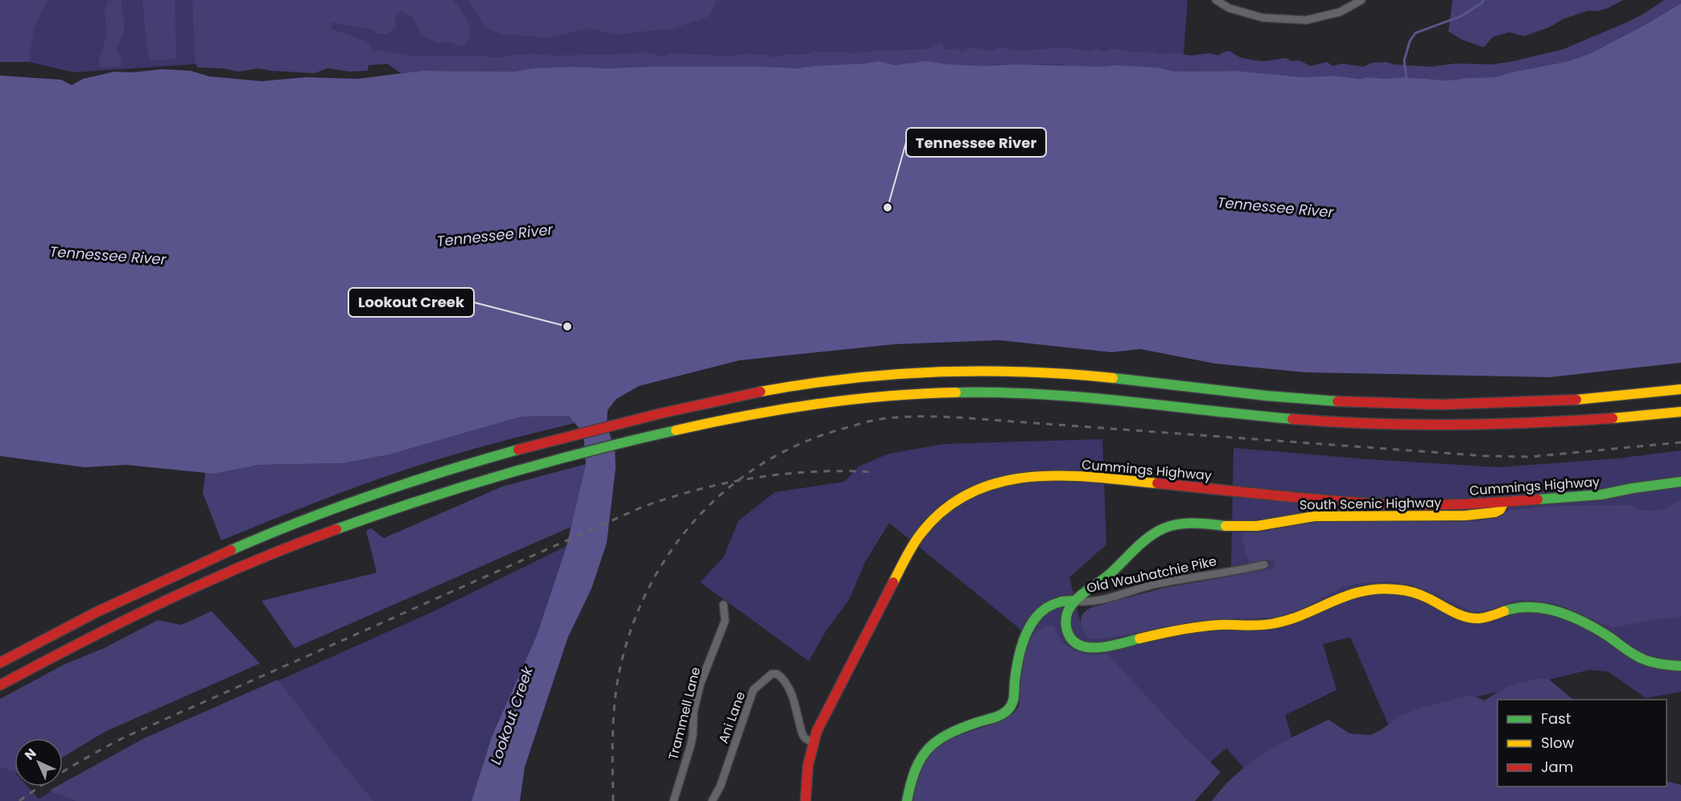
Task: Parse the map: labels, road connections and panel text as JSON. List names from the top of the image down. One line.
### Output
{"streets":{"main road":["Cummings Highway","South Scenic Highway","Old Wauhatchie Pike"],"street":["Trammell Lane","Ani Lane"]},"crossings":[["Cummings Highway","South Scenic Highway"],["Cummings Highway","Ani Lane"],["South Scenic Highway","Old Wauhatchie Pike"]],"water":["Tennessee River","Lookout Creek"],"places":["Tennessee River","Lookout Creek"],"legend":["Fast","Slow","Jam"],"north":"top left"}
